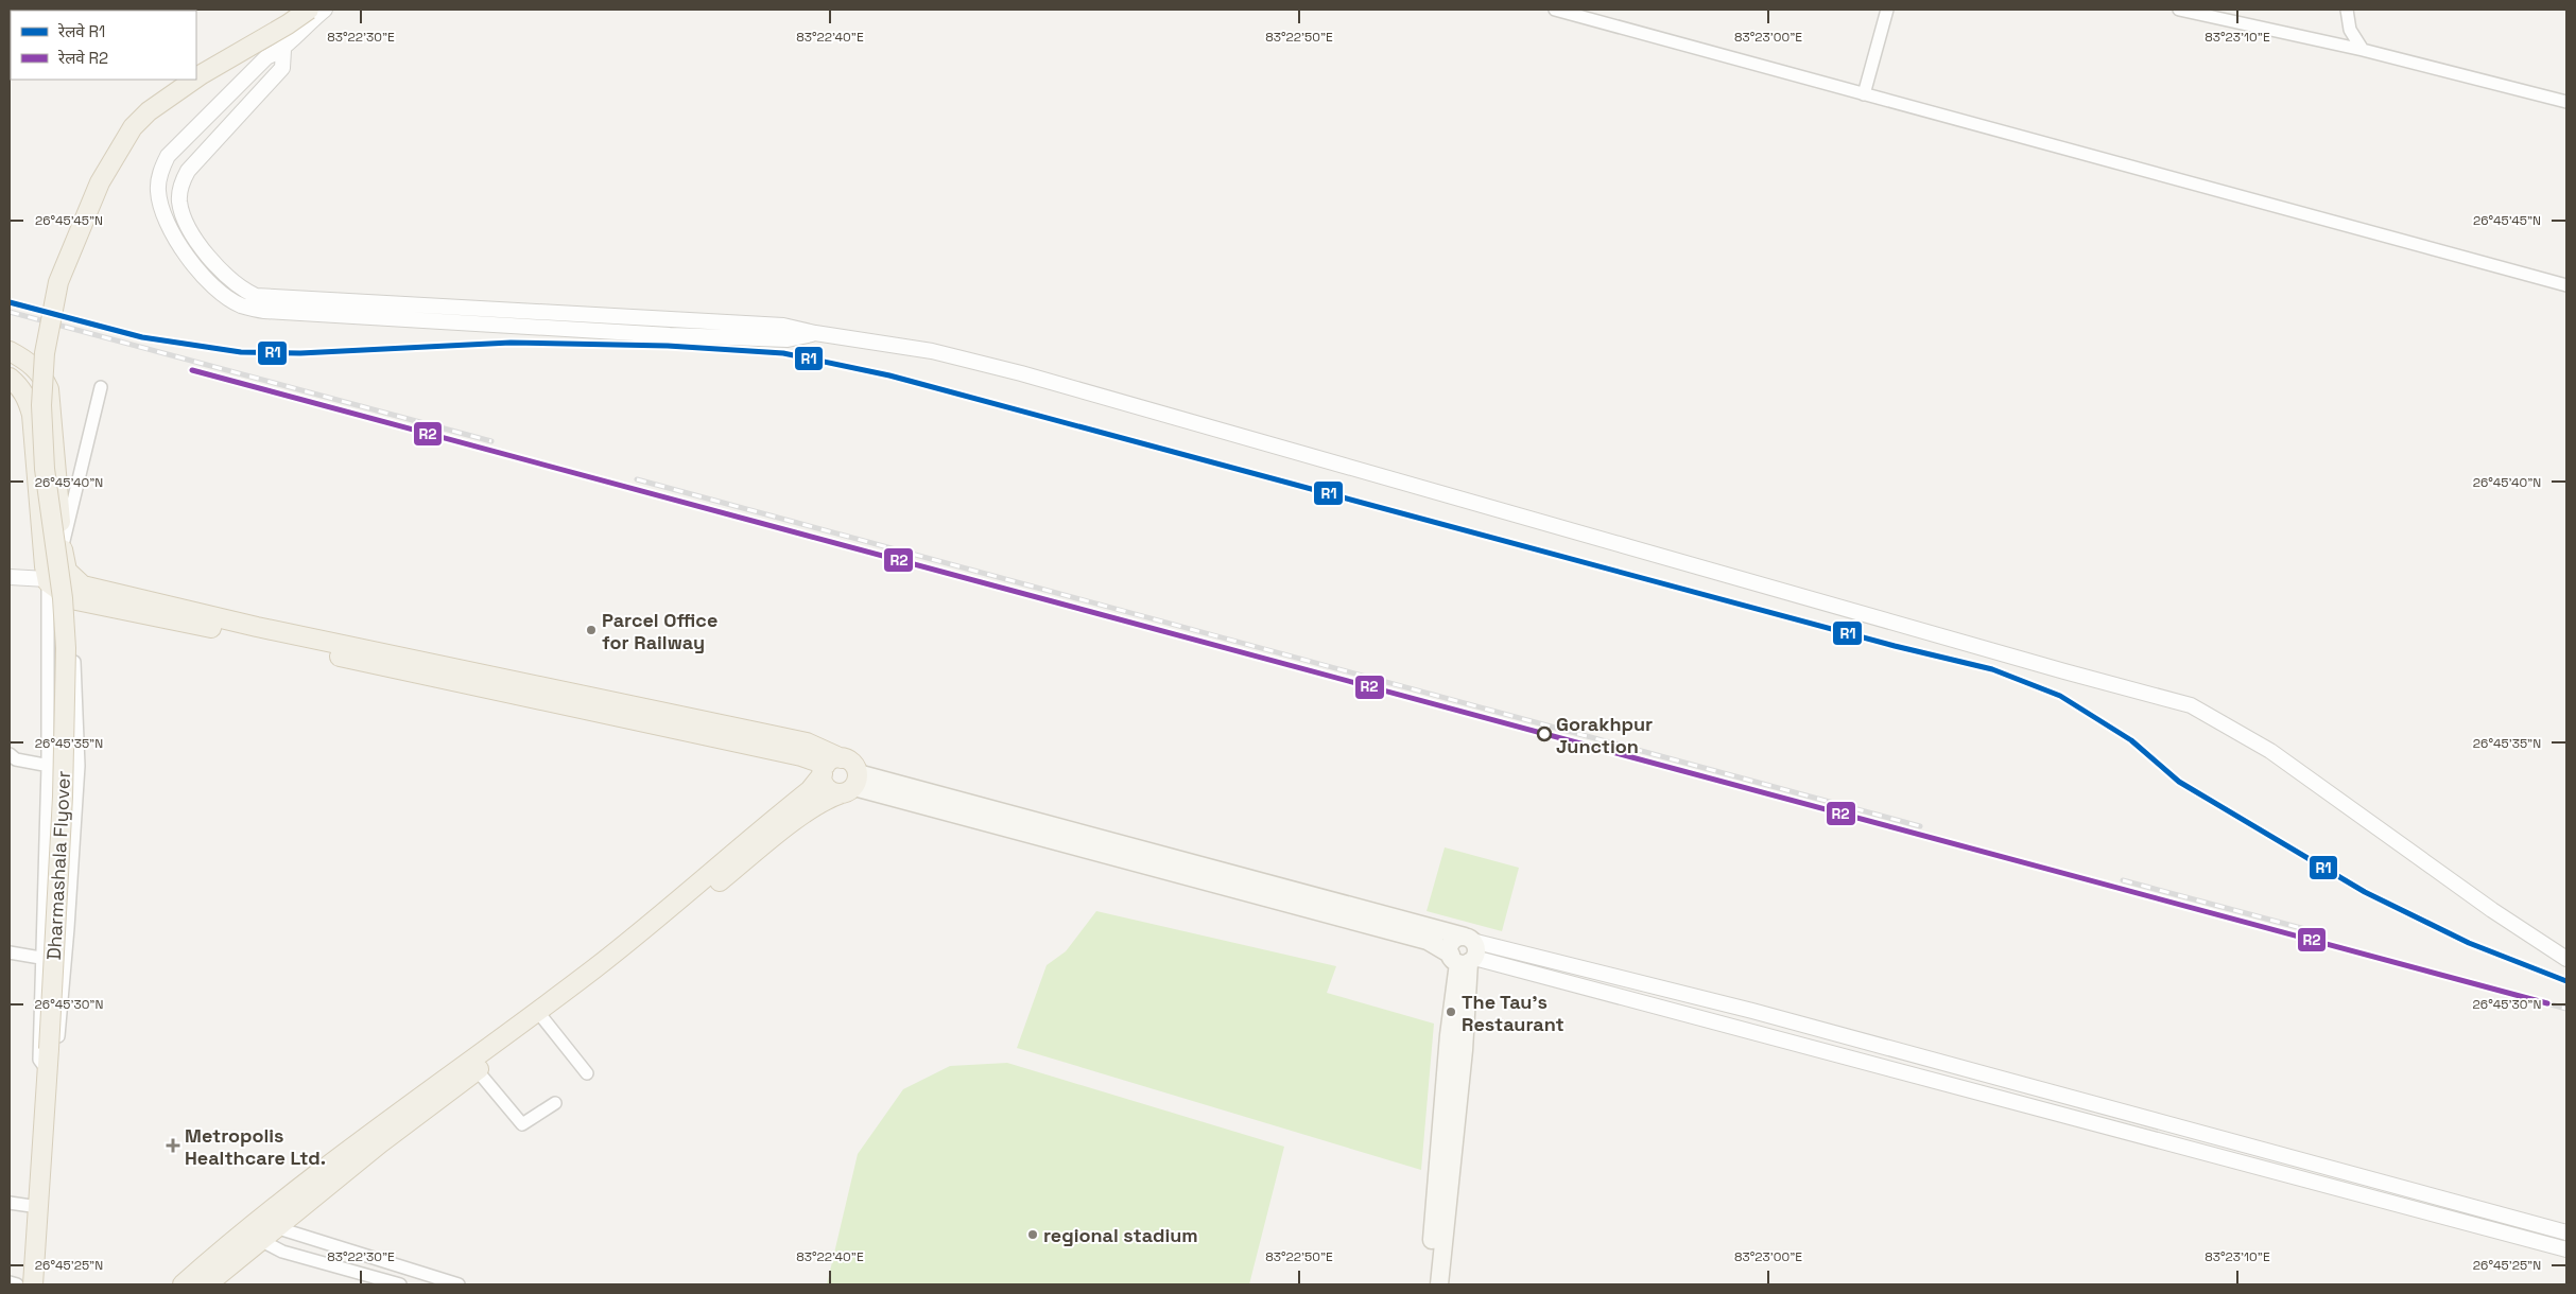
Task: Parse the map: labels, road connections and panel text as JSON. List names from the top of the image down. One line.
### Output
{"streets":{"main road":["Dharmashala Flyover"]},"places":{"other":["Parcel Office for Railway","Gorakhpur Junction","The Tau's Restaurant","regional stadium"],"health":["Metropolis Healthcare Ltd."]},"lines":["rail line R1","rail line R2"],"legend":["रेलवे R1","रेलवे R2"],"coordinates":["83°22'30\"E","83°22'40\"E","83°22'50\"E","83°23'00\"E","83°23'10\"E","26°45'45\"N","26°45'40\"N","26°45'35\"N","26°45'30\"N","26°45'25\"N"]}
